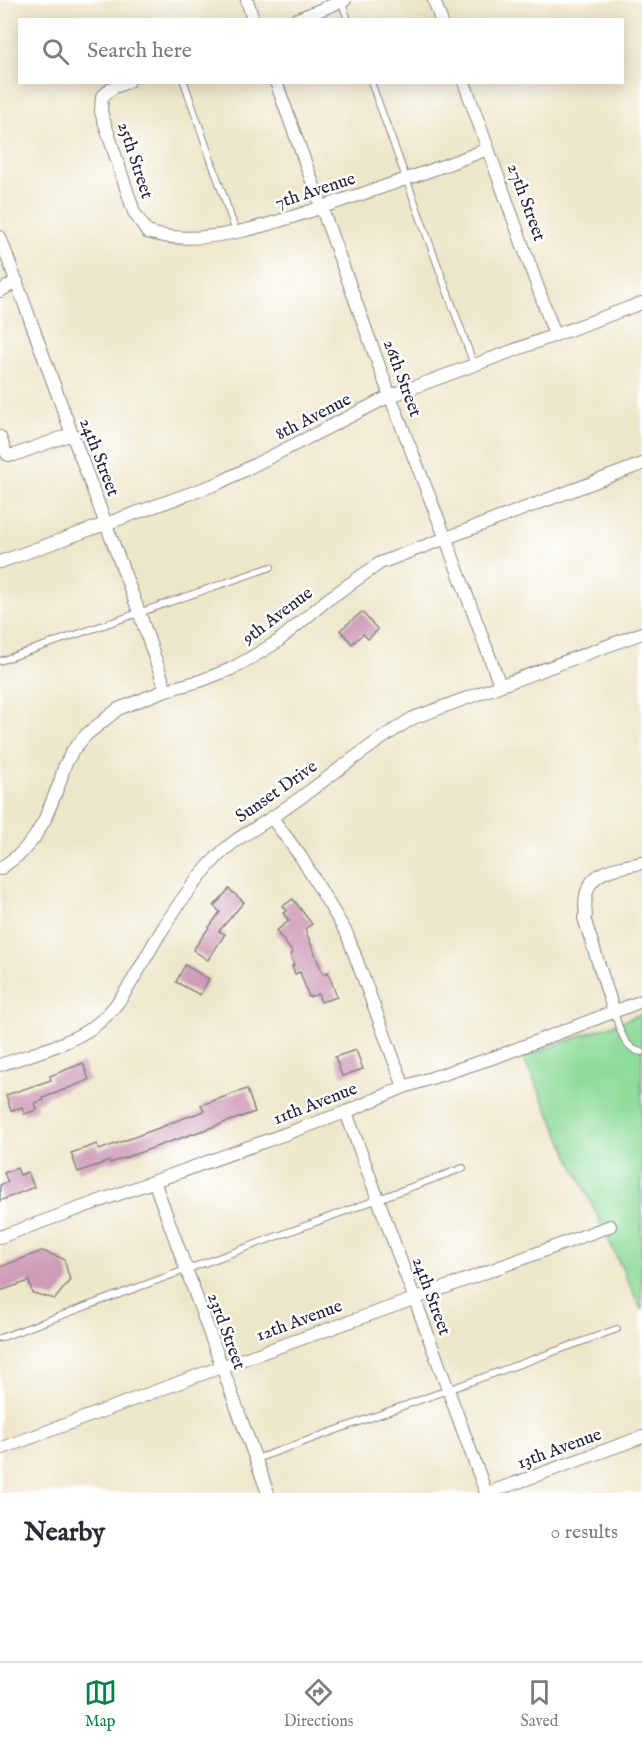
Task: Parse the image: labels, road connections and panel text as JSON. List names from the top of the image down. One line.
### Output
{"streets":{"street":["25th Street","7th Avenue","27th Street","26th Street","8th Avenue","24th Street","9th Avenue","Sunset Drive","11th Avenue","12th Avenue","23rd Street","13th Avenue"]},"crossings":[["25th Street","7th Avenue"],["7th Avenue","27th Street"],["7th Avenue","26th Street"],["27th Street","8th Avenue"],["26th Street","8th Avenue"],["26th Street","9th Avenue"],["26th Street","Sunset Drive"],["8th Avenue","24th Street"],["24th Street","9th Avenue"],["24th Street","11th Avenue"],["24th Street","12th Avenue"],["24th Street","13th Avenue"],["11th Avenue","23rd Street"],["12th Avenue","23rd Street"]],"page":{"search":"Search here","heading":["Nearby","0 results"],"nav":["Map","Directions","Saved"]}}
